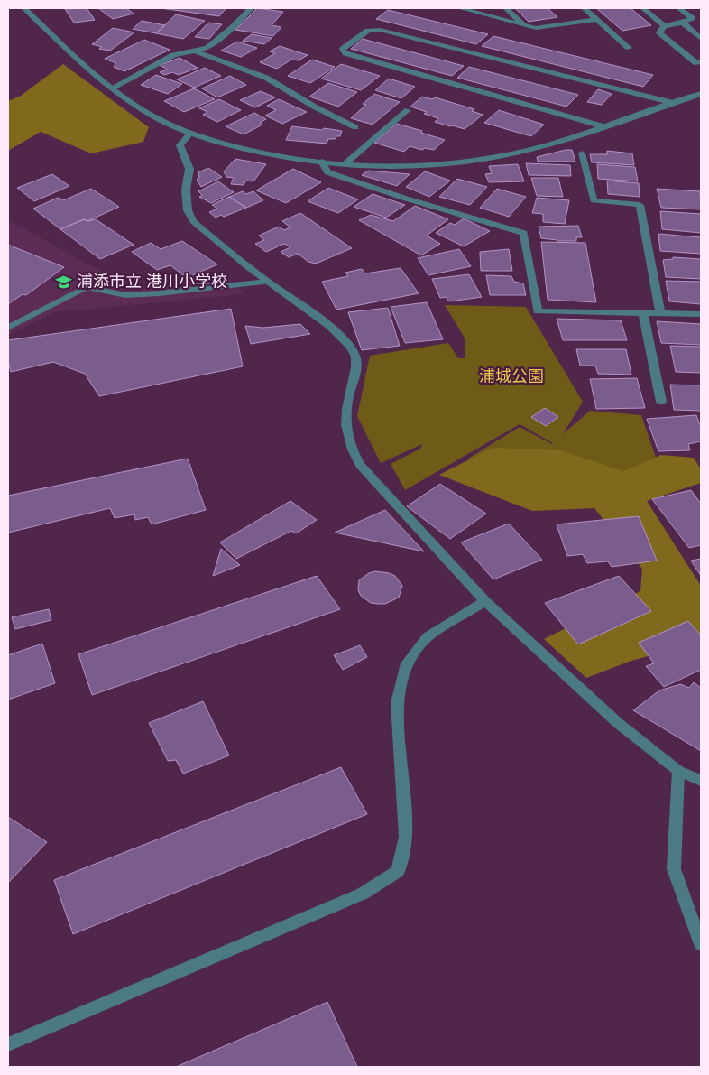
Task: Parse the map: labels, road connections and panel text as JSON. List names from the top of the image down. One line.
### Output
{"parks":["浦城公園"],"places":{"school or university":["浦添市立 港川小学校"]}}
